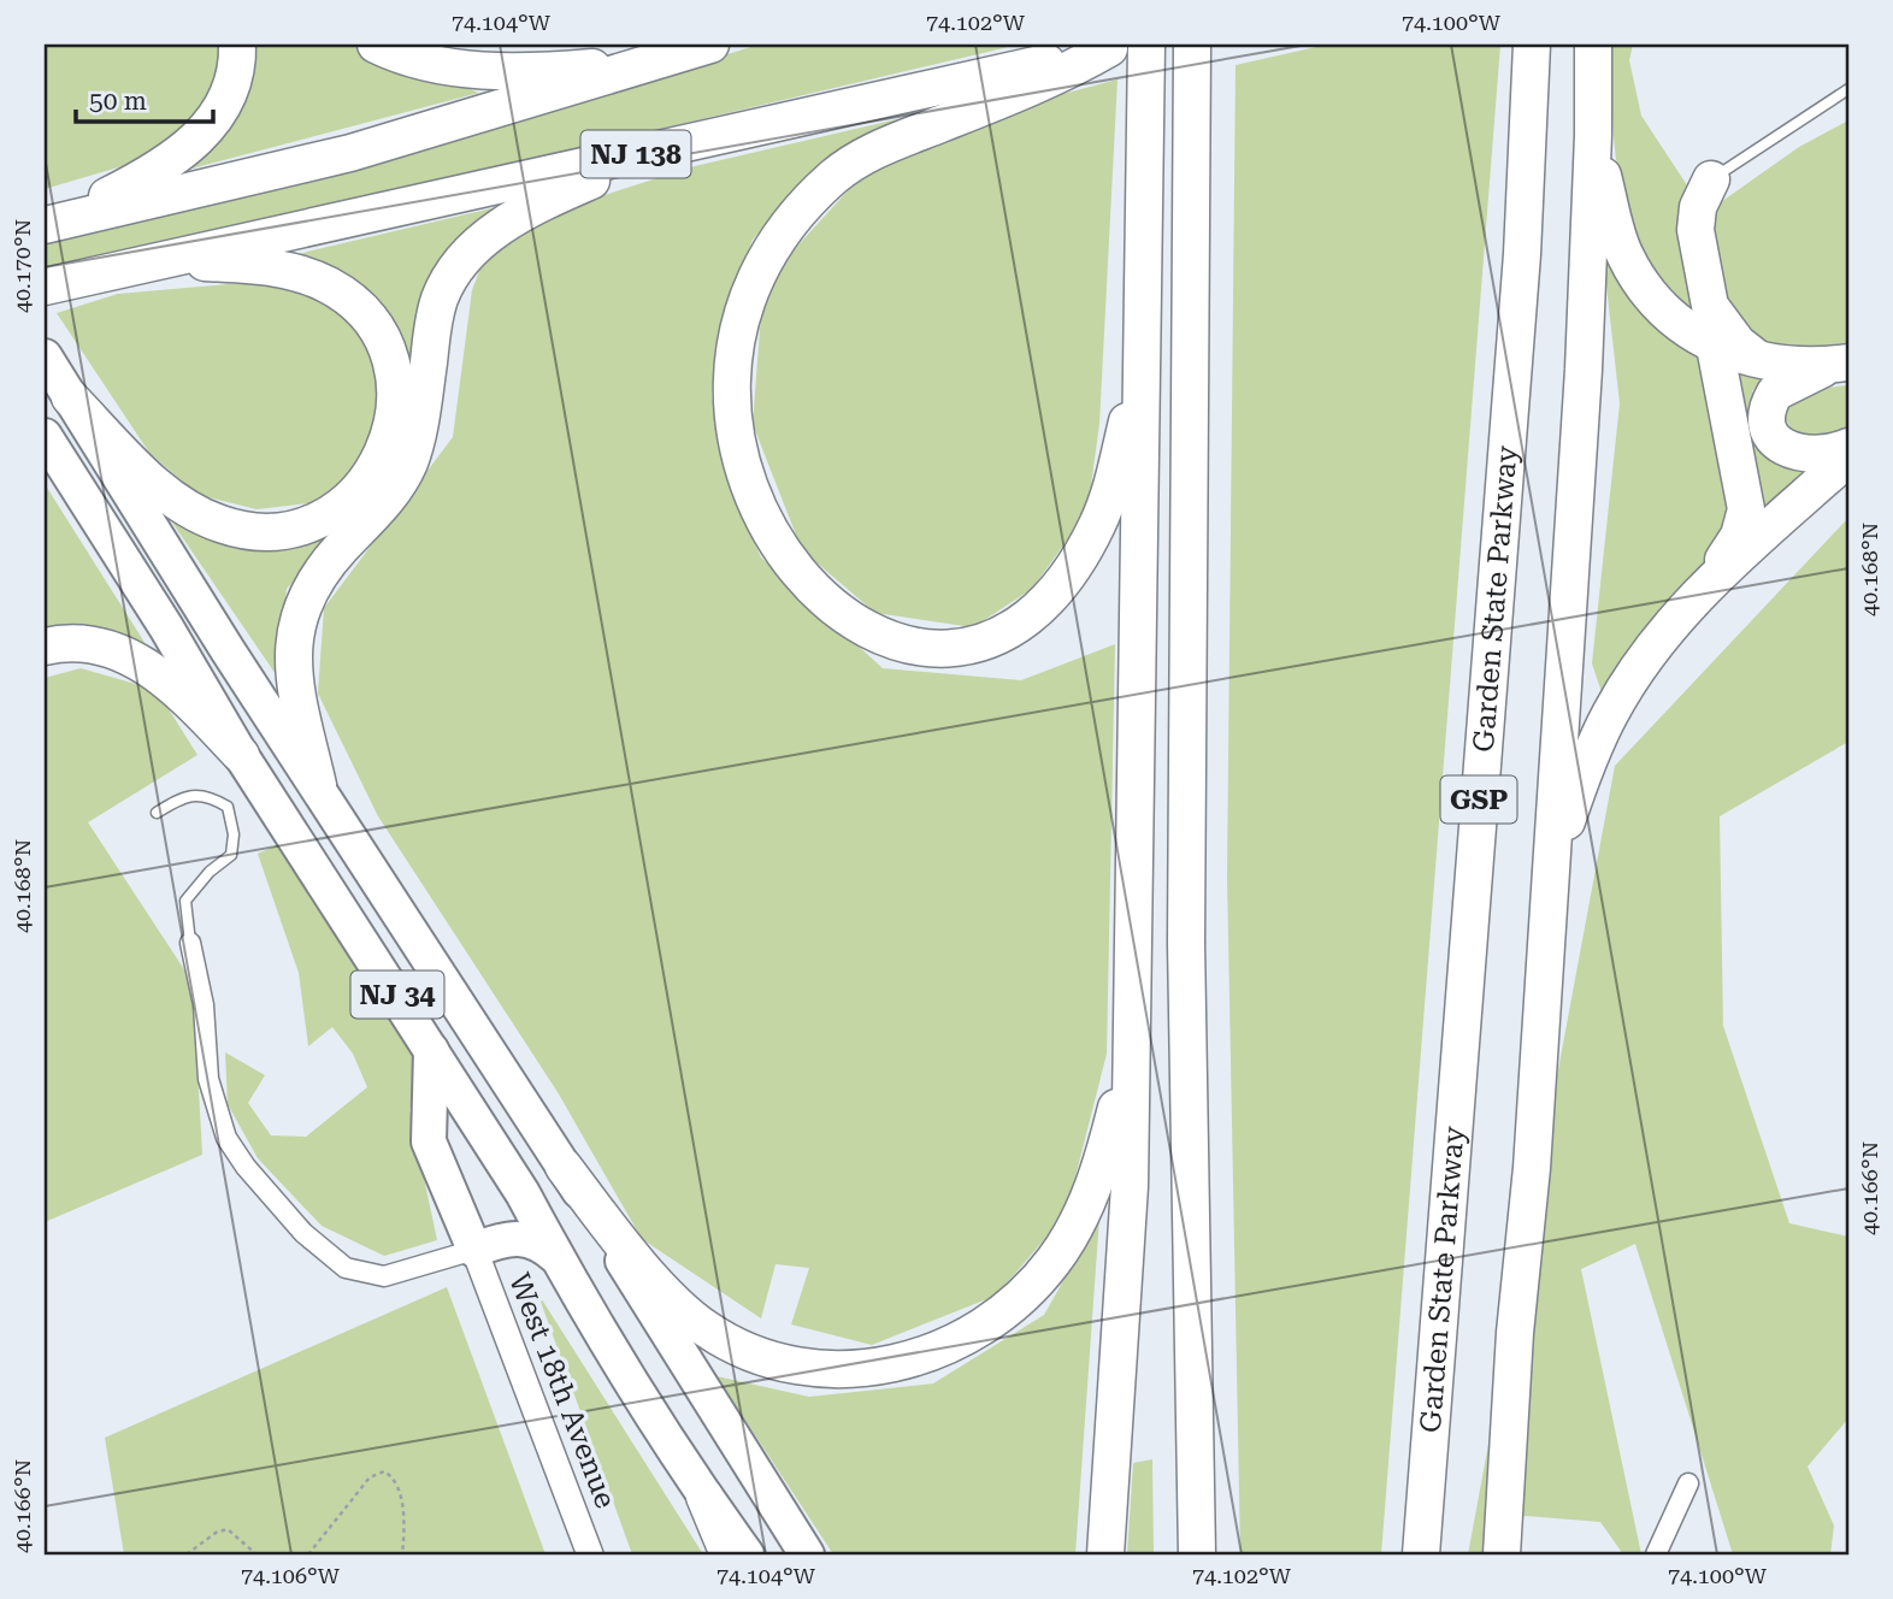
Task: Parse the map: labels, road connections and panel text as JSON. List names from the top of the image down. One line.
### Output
{"streets":{"highway":["NJ 138","Garden State Parkway","GSP","NJ 34"],"street":["West 18th Avenue"]},"scale_bar":"50 m","coordinates":["74.104°W","74.102°W","74.100°W","40.170°N","40.168°N","40.166°N","74.106°W"]}
